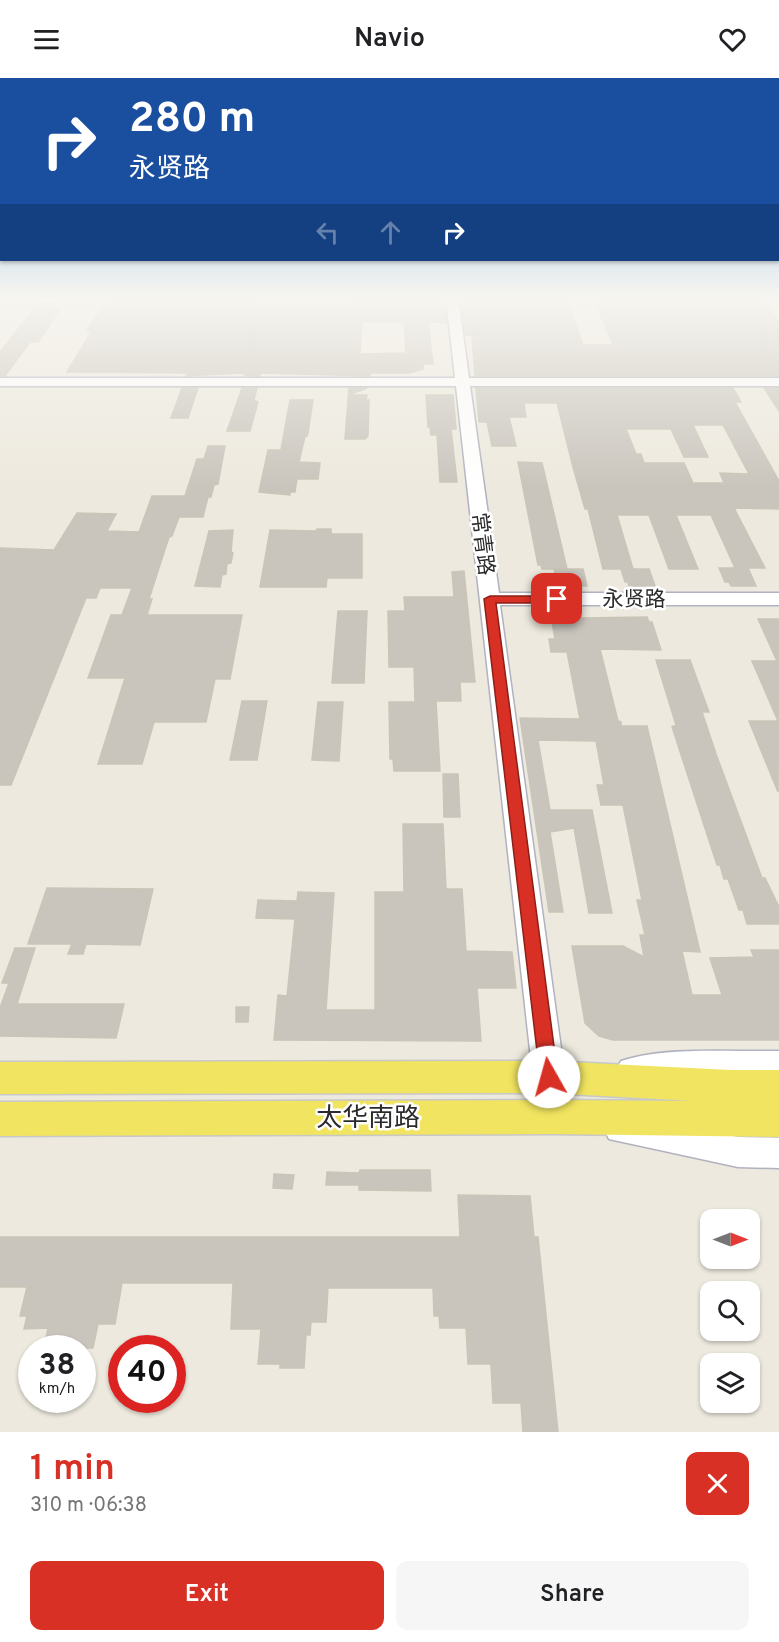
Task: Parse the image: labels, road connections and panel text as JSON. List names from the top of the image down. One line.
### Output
{"streets":{"main road":["太华南路"],"street":["常青路","永贤路"]},"crossings":[["常青路","永贤路"],["常青路","太华南路"]],"north":"right","page":{"header":"Navio","turn":["280 m","永贤路"],"speed":"38 km/h","limit":"40","heading":["1 min","310 m · 06:38"],"buttons":["Exit","Share"]}}
